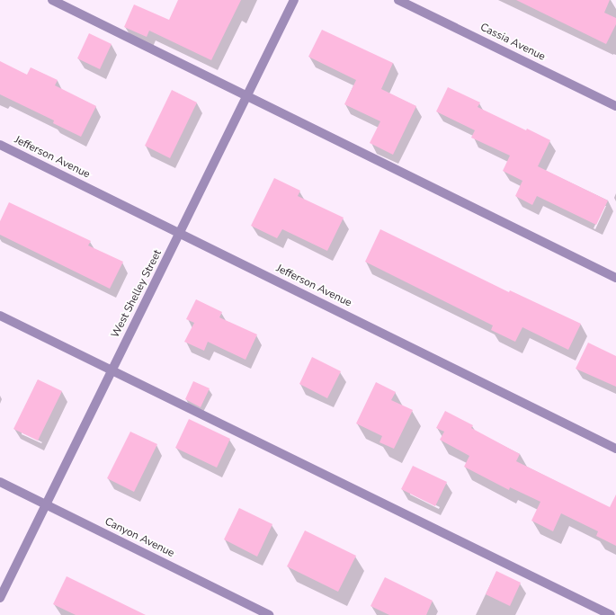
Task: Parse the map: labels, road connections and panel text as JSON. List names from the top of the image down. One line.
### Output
{"streets":{"street":["Cassia Avenue","Jefferson Avenue","West Shelley Street","Canyon Avenue"]},"crossings":[["Jefferson Avenue","West Shelley Street"],["West Shelley Street","Canyon Avenue"]]}
